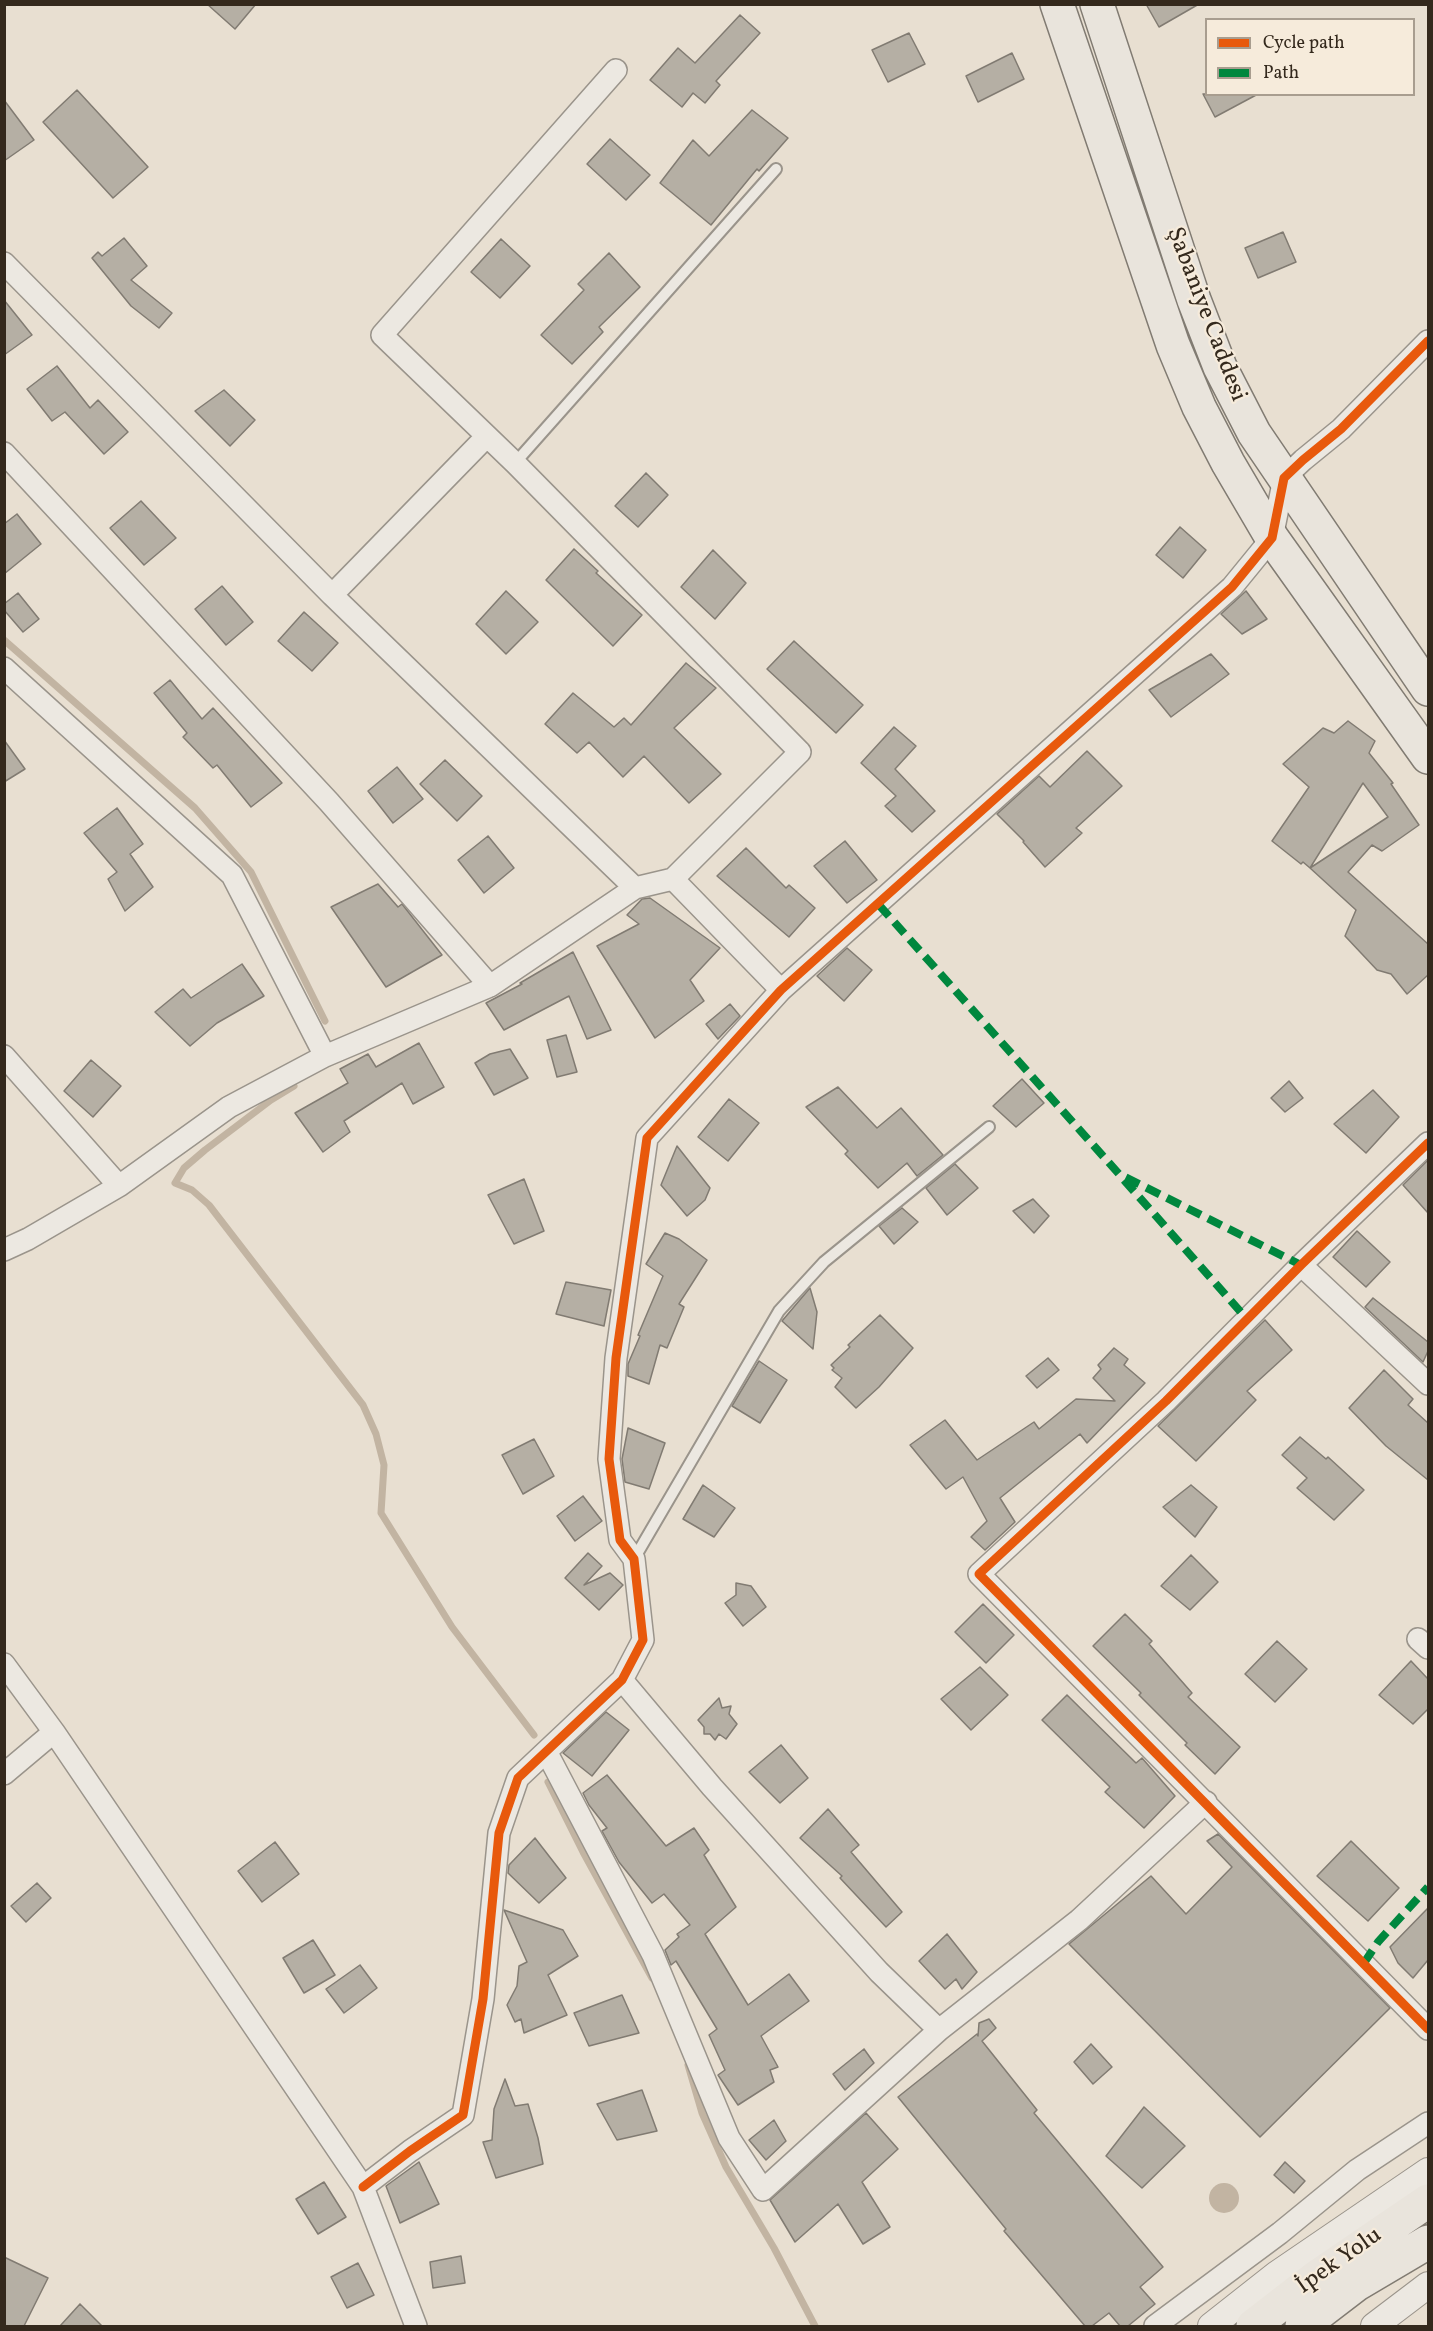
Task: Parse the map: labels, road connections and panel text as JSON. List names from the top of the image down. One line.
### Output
{"streets":{"highway":["Şabaniye Caddesi","İpek Yolu"]},"legend":["Cycle path","Path"]}
